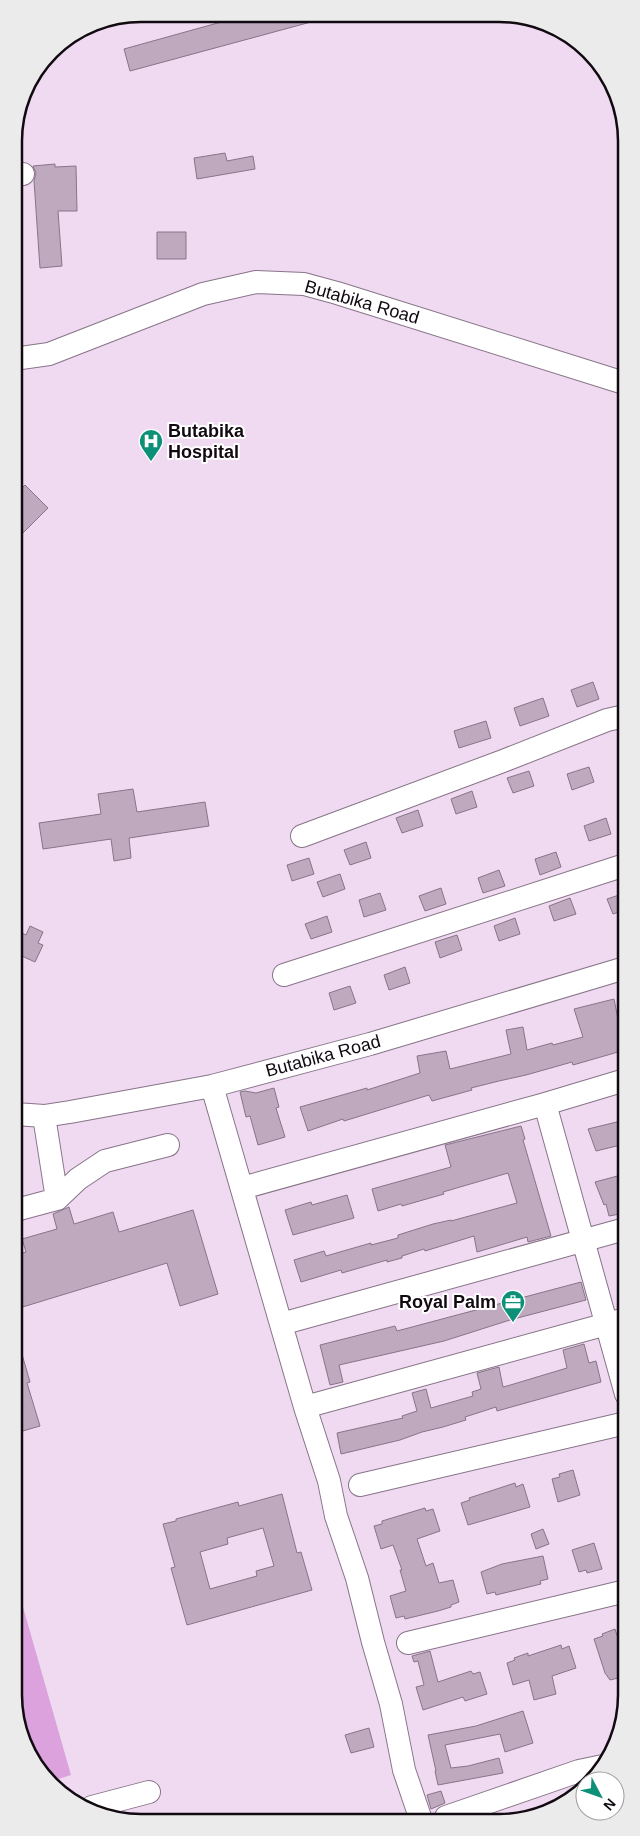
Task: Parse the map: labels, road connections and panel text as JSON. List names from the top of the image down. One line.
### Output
{"streets":{"street":["Butabika Road"]},"places":{"hospital":["Butabika Hospital"],"office":["Royal Palm"]},"north":"bottom right"}
